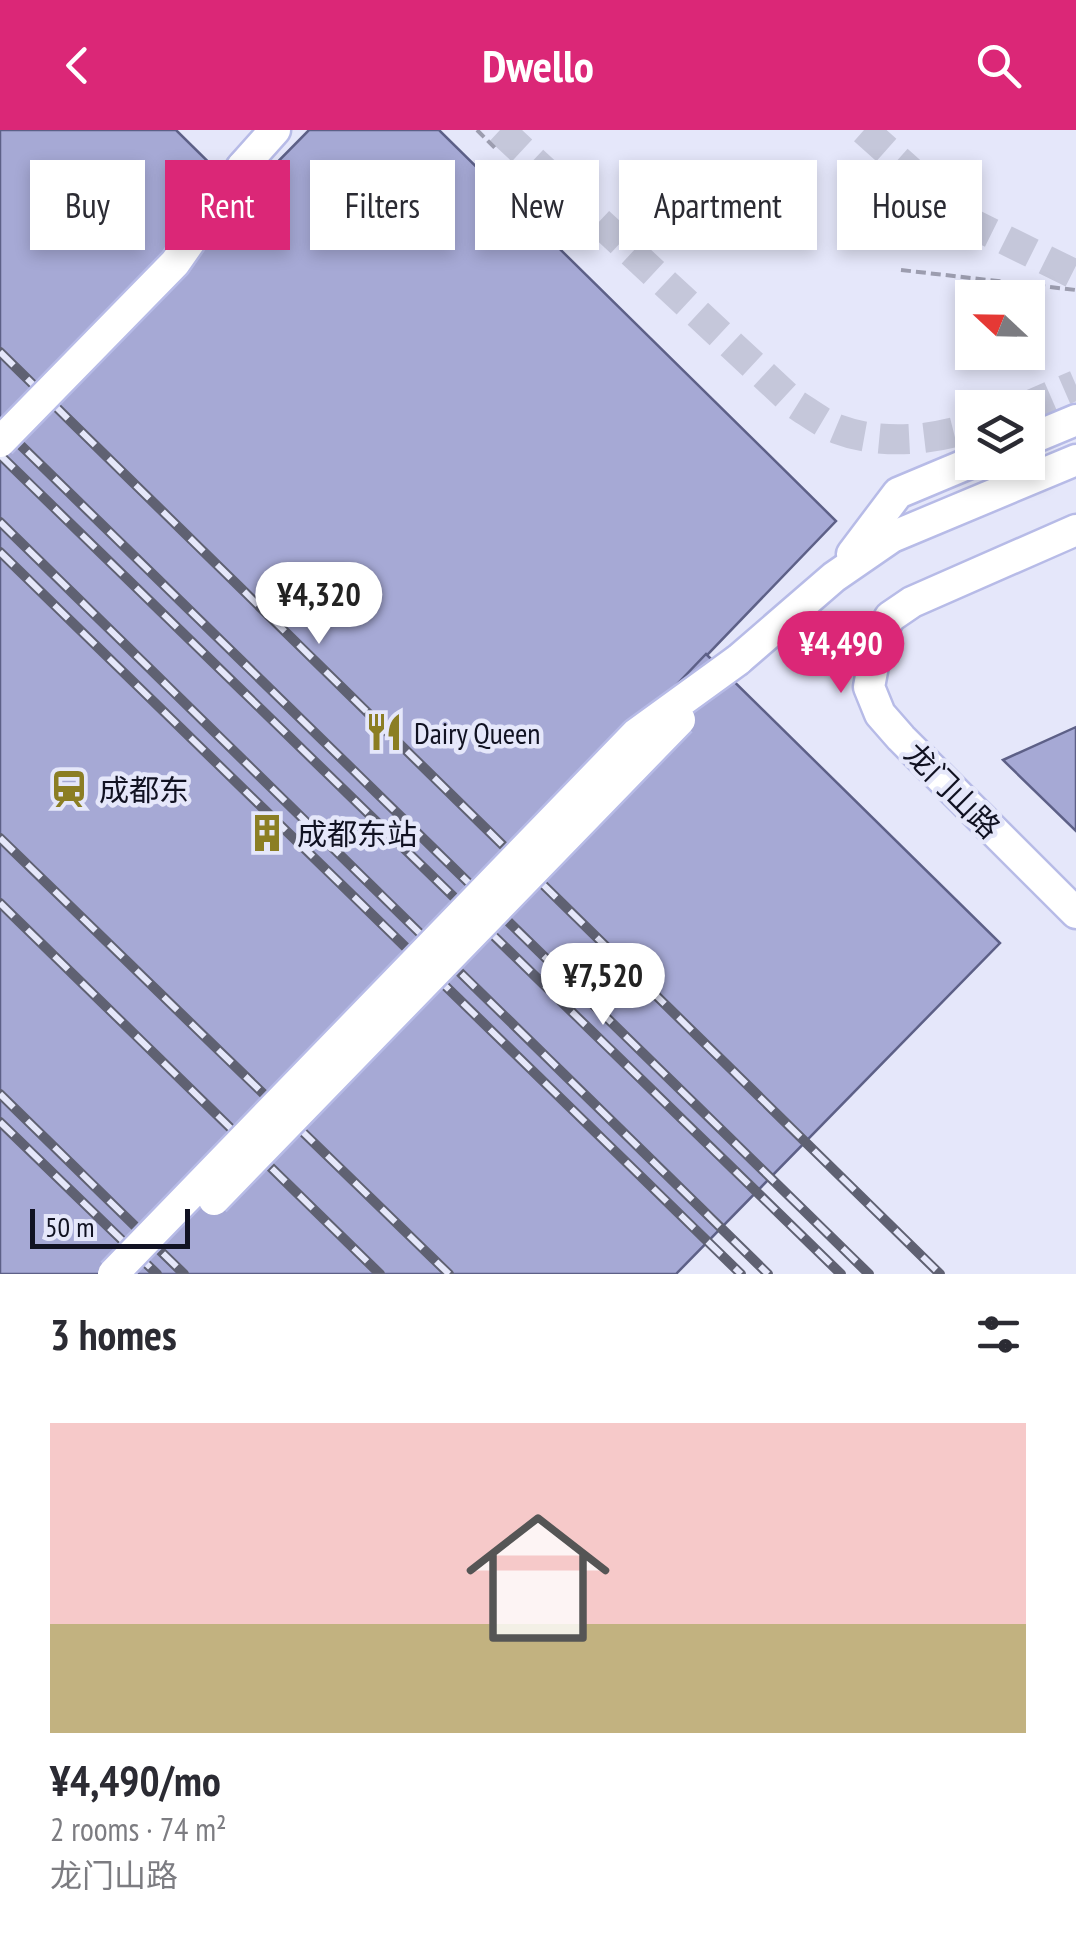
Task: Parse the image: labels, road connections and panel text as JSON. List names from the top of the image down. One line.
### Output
{"streets":{"street":["龙门山路"]},"places":{"restaurant":["Dairy Queen"],"station":["成都东"],"building":["成都东站"]},"scale_bar":"50 m","north":"left","page":{"header":"Dwello","chip":["Buy","Rent","Filters","New","Apartment","House"],"price":["¥4,320","¥4,490","¥7,520"],"scale":"50 m","heading":"3 homes","list":[{"name":"¥4,490/mo","note":"2 rooms · 74 m² · 龙门山路"}]}}
